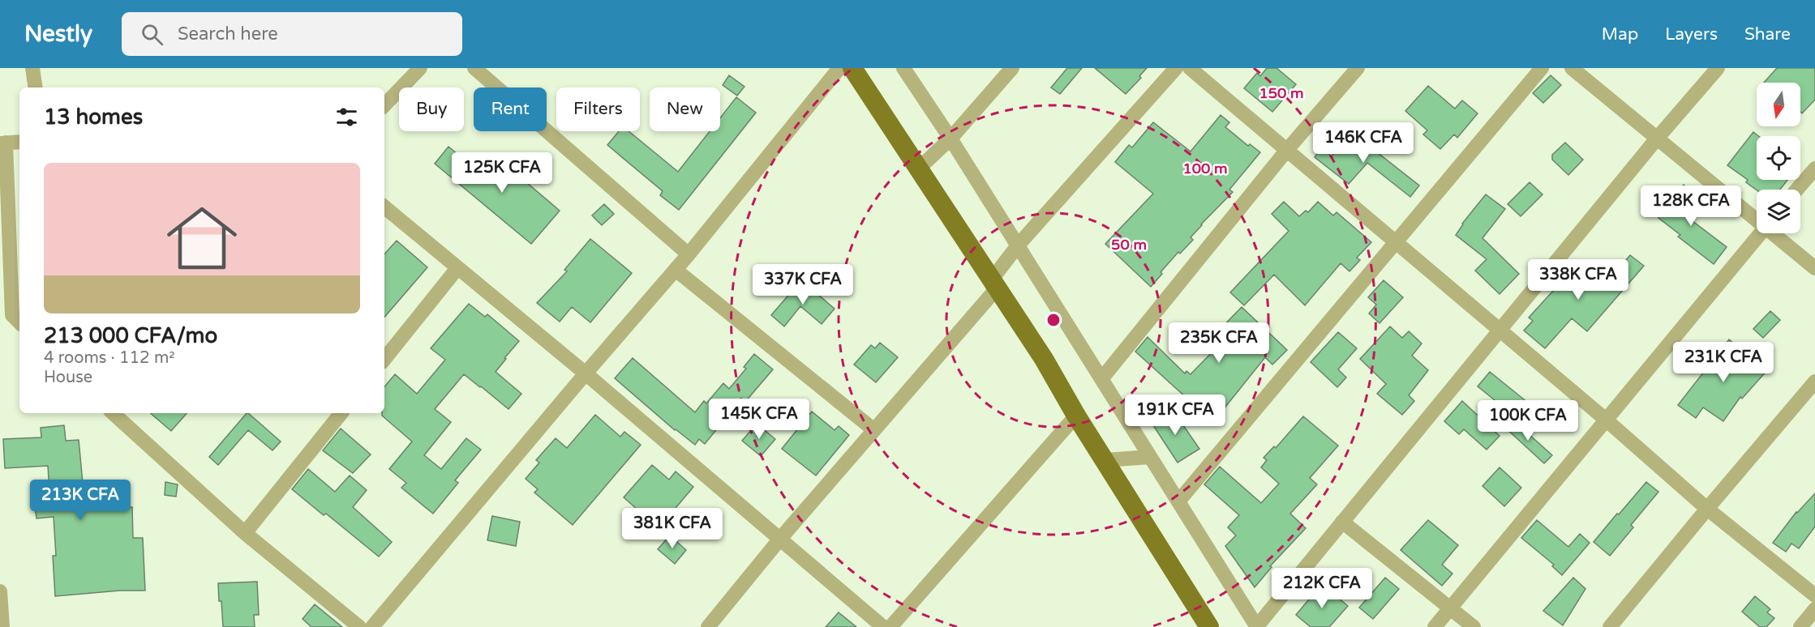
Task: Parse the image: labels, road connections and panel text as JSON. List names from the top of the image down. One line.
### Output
{"north":"bottom","page":{"header":"Nestly","search":"Search here","nav":["Map","Layers","Share"],"chip":["Buy","Rent","Filters","New"],"heading":"13 homes","price":["146K CFA","125K CFA","128K CFA","338K CFA","337K CFA","235K CFA","231K CFA","191K CFA","145K CFA","100K CFA","213K CFA","381K CFA","212K CFA"],"list":[{"name":"213 000 CFA/mo","note":"4 rooms · 112 m² · House"}]},"rings":["150 m","100 m","50 m"]}
